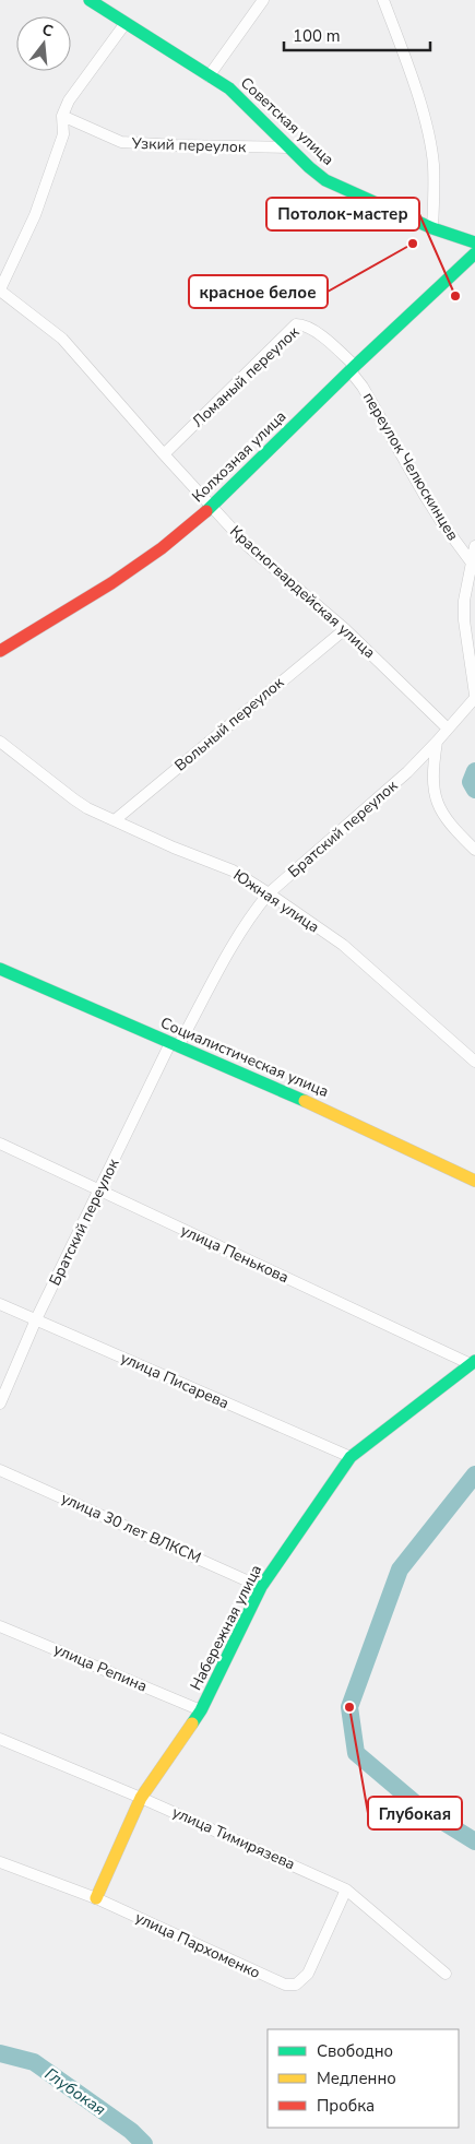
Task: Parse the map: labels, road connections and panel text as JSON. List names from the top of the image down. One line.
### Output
{"streets":{"street":["Советская улица","Узкий переулок","Ломаный переулок","Колхозная улица","переулок Челюскинцев","Красногвардейская улица","Вольный переулок","Братский переулок","Южная улица","Социалистическая улица","улица Пенькова","улица Писарева","улица 30 лет ВЛКСМ","Набережная улица","улица Репина","улица Тимирязева","улица Пархоменко"]},"crossings":[["Советская улица","Узкий переулок"],["Ломаный переулок","Колхозная улица"],["Ломаный переулок","переулок Челюскинцев"],["Ломаный переулок","Красногвардейская улица"],["Колхозная улица","переулок Челюскинцев"],["Колхозная улица","Красногвардейская улица"],["Красногвардейская улица","Вольный переулок"],["Красногвардейская улица","Братский переулок"],["Вольный переулок","Южная улица"],["Братский переулок","Южная улица"],["Братский переулок","Социалистическая улица"],["Братский переулок","улица Пенькова"],["Братский переулок","улица Писарева"],["улица Пенькова","Набережная улица"],["улица Писарева","Набережная улица"],["улица 30 лет ВЛКСМ","Набережная улица"],["Набережная улица","улица Репина"],["Набережная улица","улица Тимирязева"],["Набережная улица","улица Пархоменко"],["улица Тимирязева","улица Пархоменко"]],"water":["Глубокая"],"places":["красное белое","Потолок-мастер","Глубокая"],"legend":["Свободно","Медленно","Пробка"],"scale_bar":"100 m","north":"top"}
